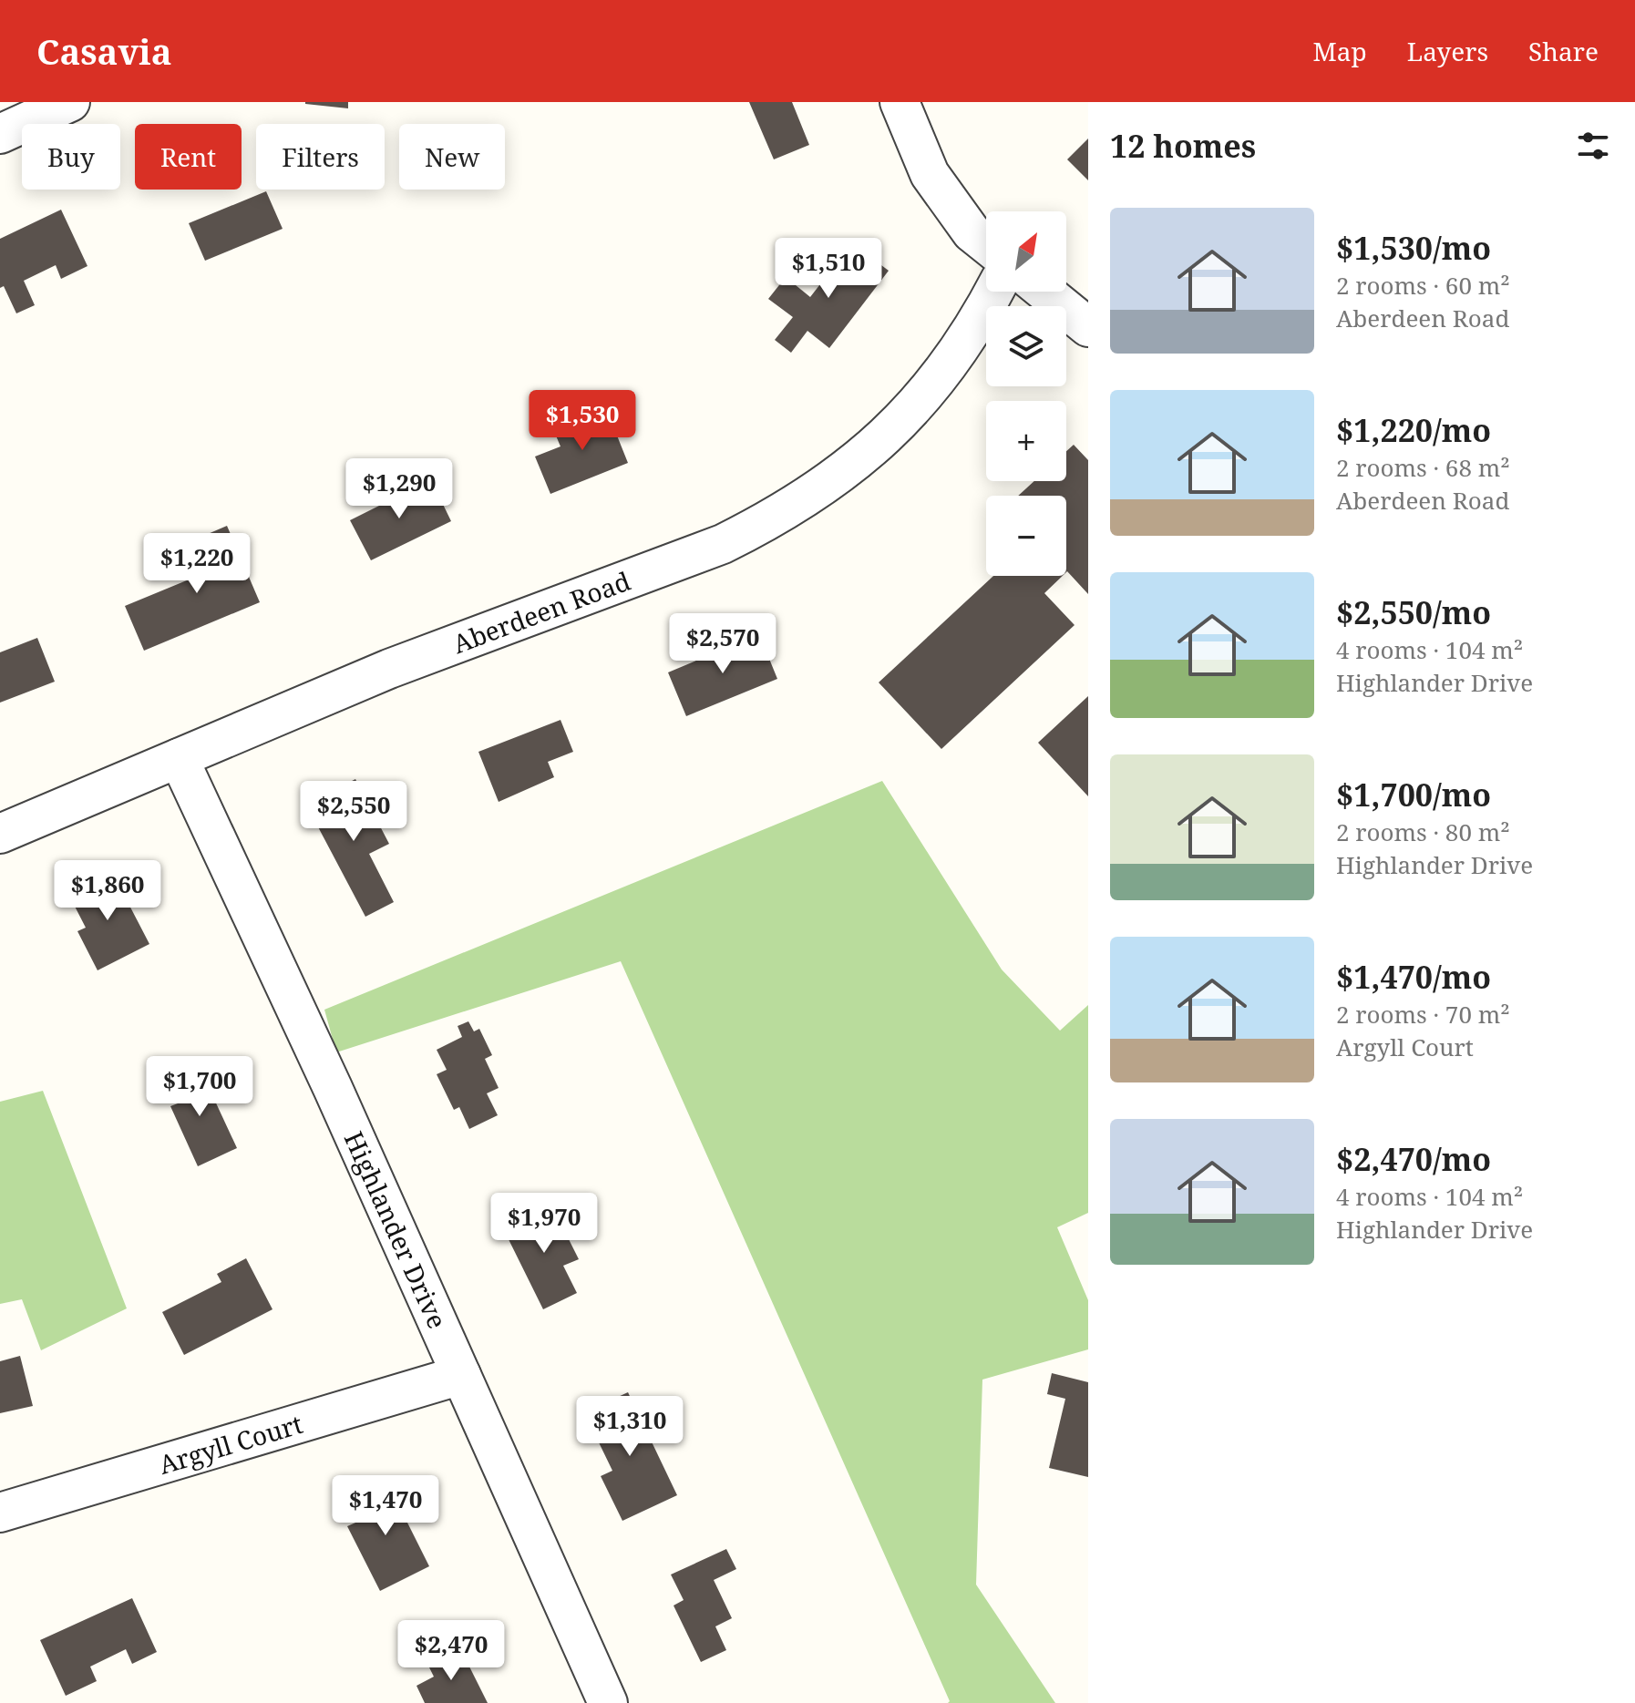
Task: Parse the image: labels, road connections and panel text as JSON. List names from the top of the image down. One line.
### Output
{"streets":{"street":["Aberdeen Road","Highlander Drive","Argyll Court"]},"crossings":[["Aberdeen Road","Highlander Drive"],["Highlander Drive","Argyll Court"]],"north":"top right","page":{"header":"Casavia","nav":["Map","Layers","Share"],"heading":"12 homes","chip":["Buy","Rent","Filters","New"],"list":[{"name":"$1,530/mo","note":"2 rooms · 60 m² · Aberdeen Road"},{"name":"$1,220/mo","note":"2 rooms · 68 m² · Aberdeen Road"},{"name":"$2,550/mo","note":"4 rooms · 104 m² · Highlander Drive"},{"name":"$1,700/mo","note":"2 rooms · 80 m² · Highlander Drive"},{"name":"$1,470/mo","note":"2 rooms · 70 m² · Argyll Court"},{"name":"$2,470/mo","note":"4 rooms · 104 m² · Highlander Drive"}],"map_buttons":["+","−"],"price":["$1,510","$1,530","$1,290","$1,220","$2,570","$2,550","$1,860","$1,700","$1,970","$1,310","$1,470","$2,470"]}}
